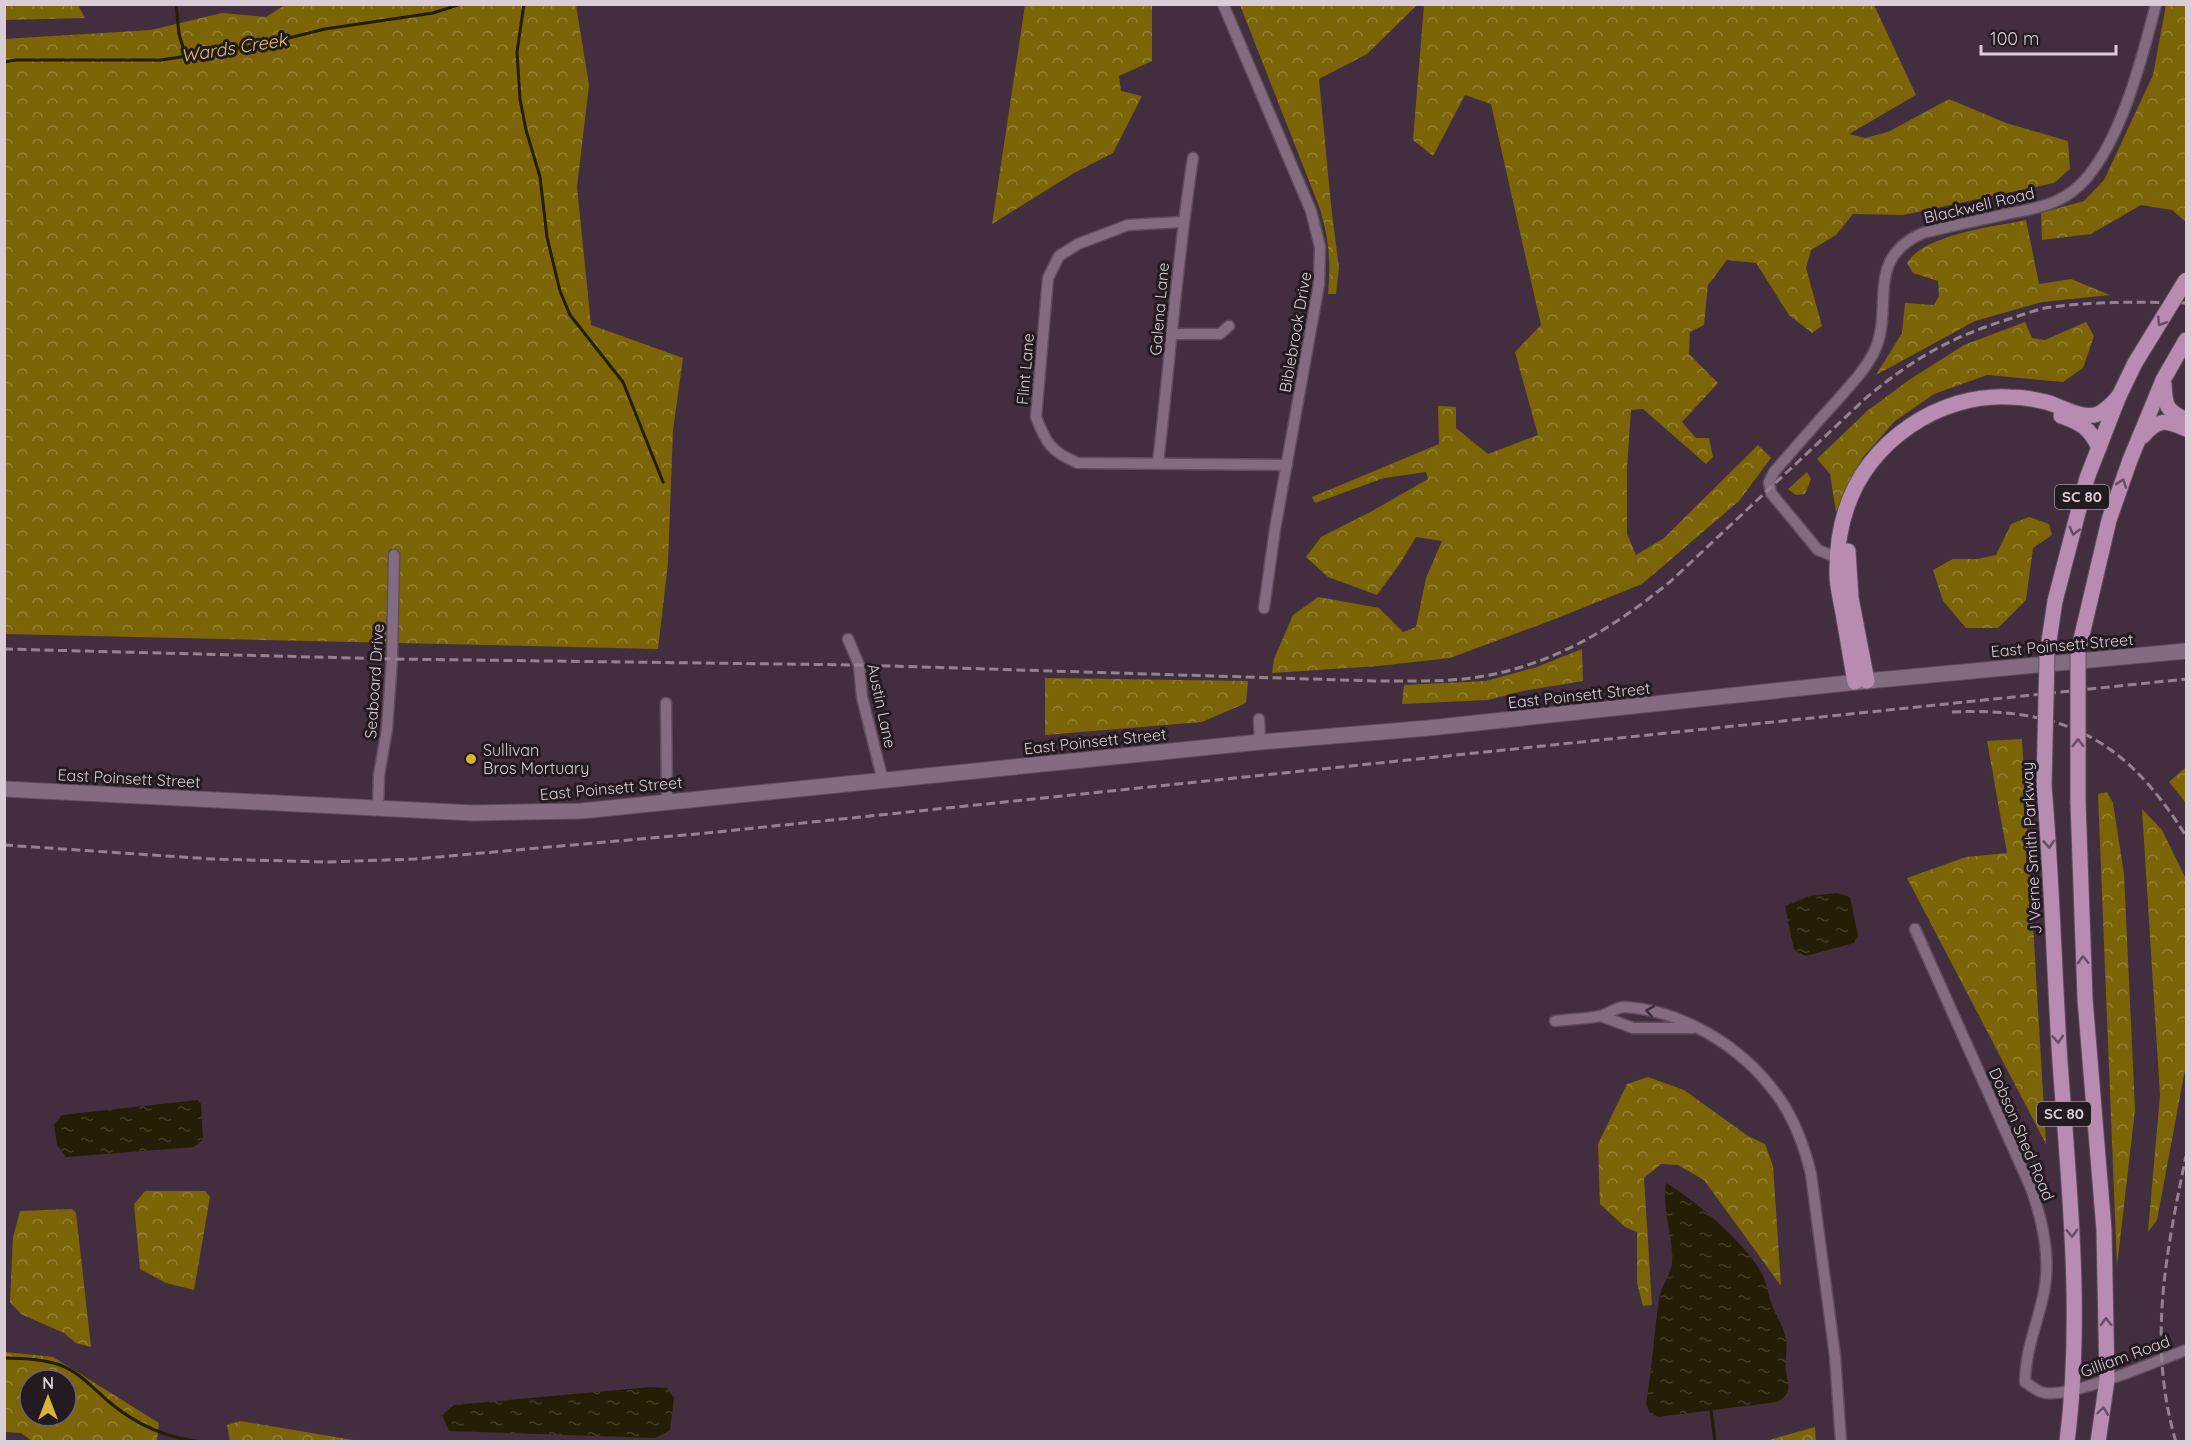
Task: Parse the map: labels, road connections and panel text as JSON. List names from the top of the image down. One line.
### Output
{"streets":{"main road":["SC 80","East Poinsett Street","J Verne Smith Parkway"],"street":["Blackwell Road","Galena Lane","Biblebrook Drive","Flint Lane","Seaboard Drive","Austin Lane","Dobson Shed Road","Gilliam Road"]},"crossings":[["Galena Lane","Flint Lane"],["Biblebrook Drive","Flint Lane"],["SC 80","Gilliam Road"],["East Poinsett Street","Seaboard Drive"],["East Poinsett Street","Austin Lane"],["J Verne Smith Parkway","Dobson Shed Road"],["J Verne Smith Parkway","Gilliam Road"],["Dobson Shed Road","Gilliam Road"]],"water":["Wards Creek"],"places":["Sullivan Bros Mortuary"],"scale_bar":"100 m","north":"top"}
